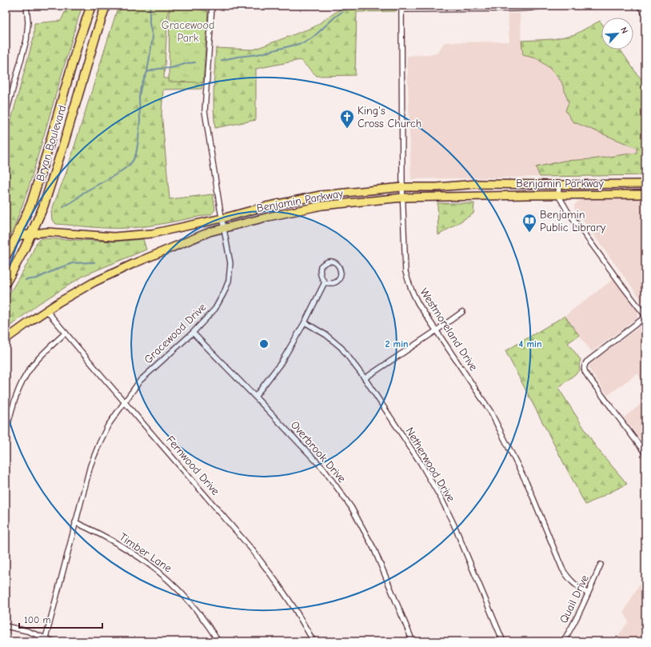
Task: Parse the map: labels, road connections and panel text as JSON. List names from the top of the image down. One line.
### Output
{"streets":{"highway":["Bryan Boulevard"],"main road":["Benjamin Parkway"],"street":["Westmoreland Drive","Gracewood Drive","Overbrook Drive","Netherwood Drive","Fernwood Drive","Timber Lane","Quail Drive"]},"crossings":[["Bryan Boulevard","Benjamin Parkway"],["Benjamin Parkway","Westmoreland Drive"],["Benjamin Parkway","Gracewood Drive"],["Benjamin Parkway","Fernwood Drive"],["Westmoreland Drive","Quail Drive"],["Gracewood Drive","Overbrook Drive"],["Gracewood Drive","Fernwood Drive"],["Gracewood Drive","Timber Lane"]],"parks":["Gracewood Park"],"places":{"church":["King's Cross Church"],"library":["Benjamin Public Library"]},"scale_bar":"100 m","north":"top right","rings":["2 min","4 min"]}
